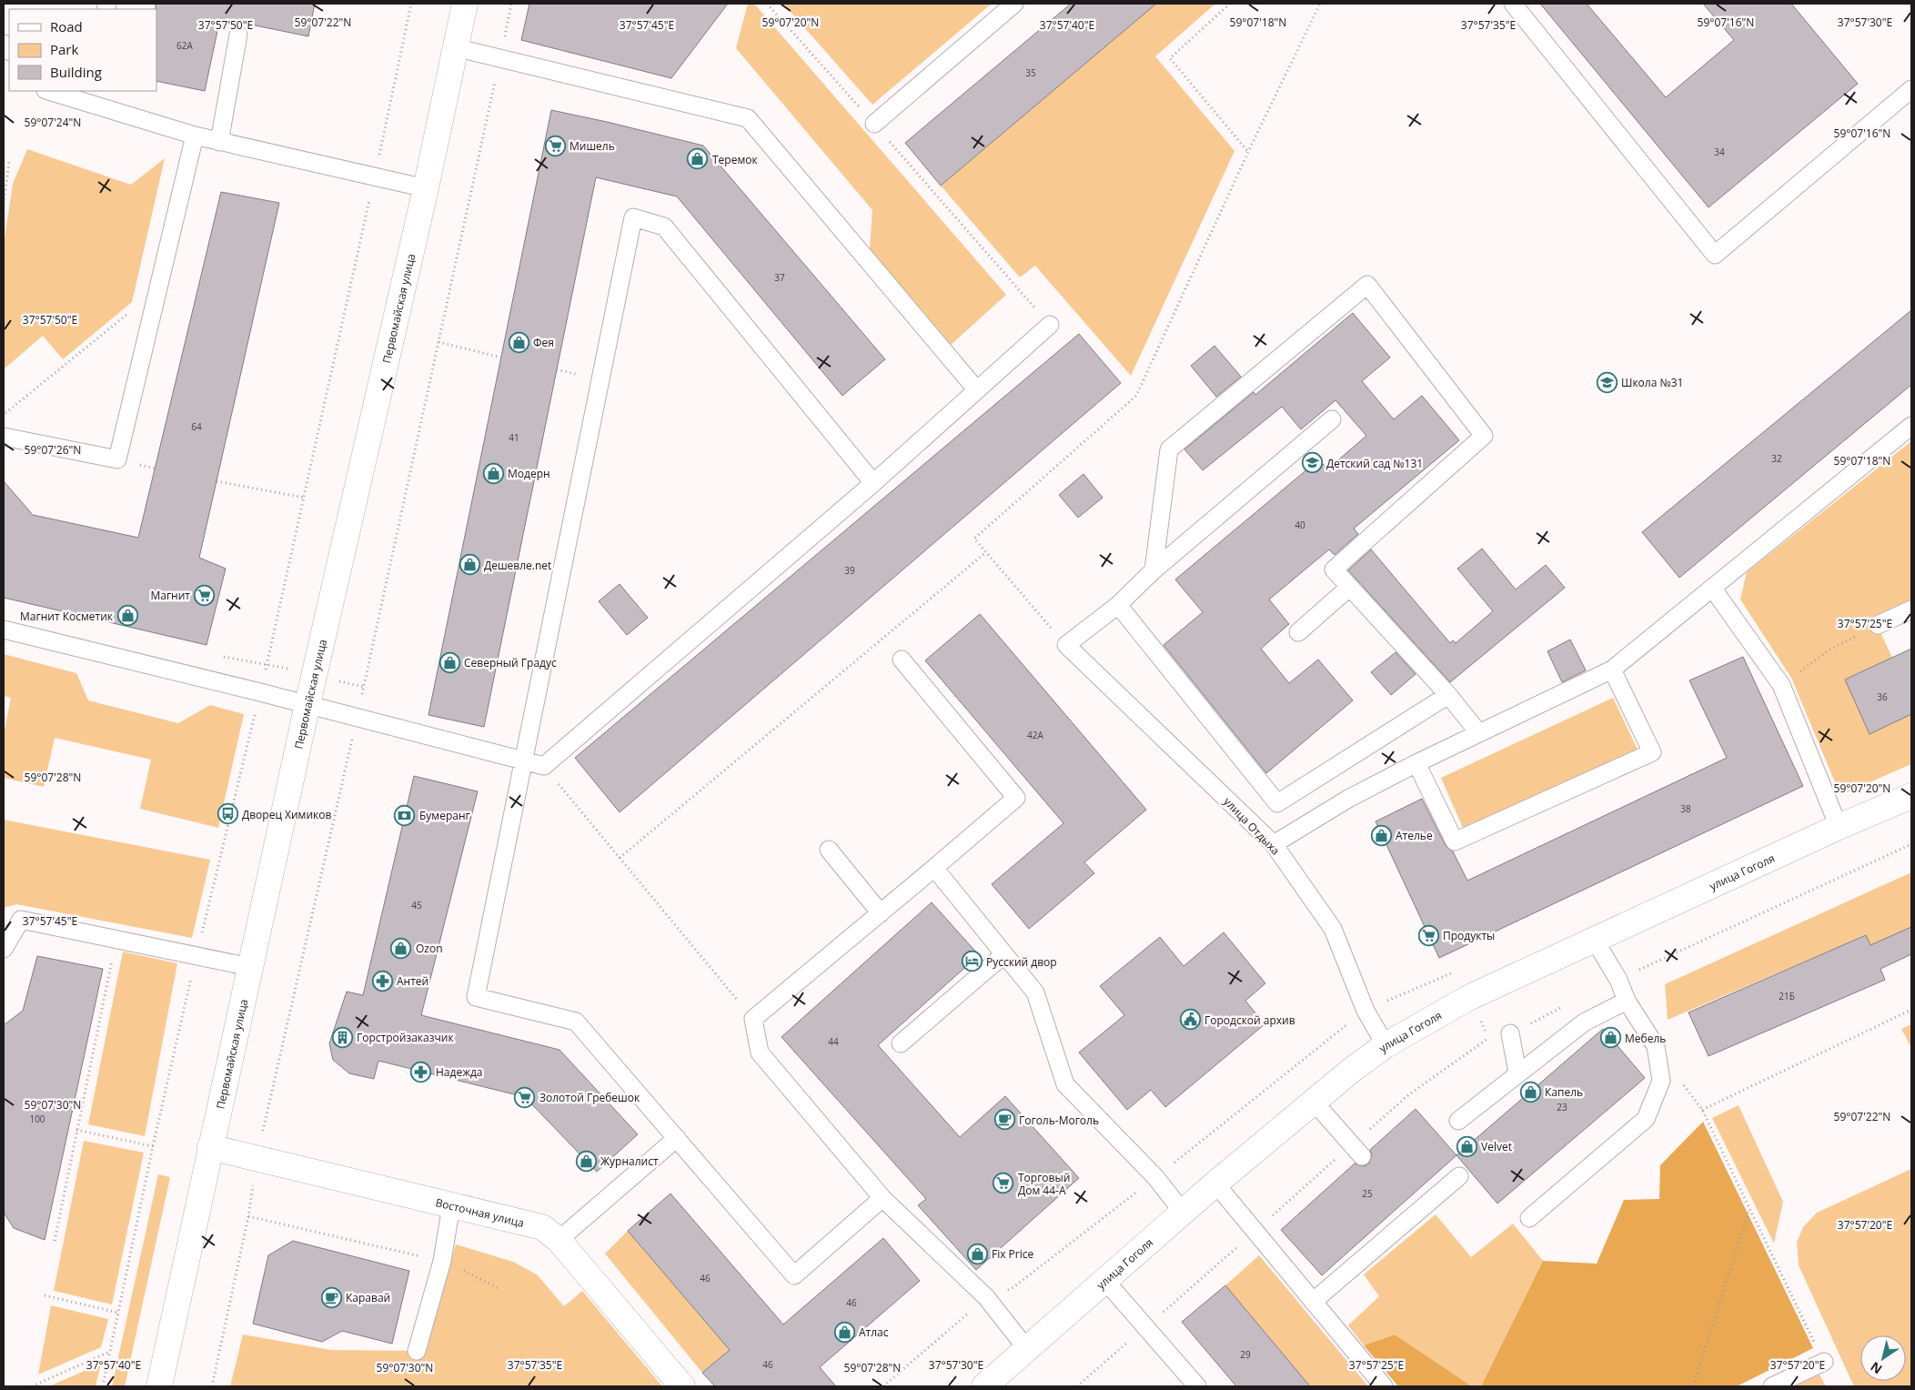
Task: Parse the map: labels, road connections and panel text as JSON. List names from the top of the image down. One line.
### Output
{"streets":{"street":["Первомайская улица","улица Гоголя","Восточная улица"],"lane":["улица Отдыха"]},"crossings":[["Первомайская улица","Восточная улица"],["улица Отдыха","улица Гоголя"]],"places":{"supermarket":["Мишель","Магнит","Продукты","Золотой Гребешок","Торговый Дом 44-А"],"shop":["Теремок","Фея","Модерн","Дешевле.net","Магнит Косметик","Северный Градус","Ателье","Ozon","Мебель","Капель","Velvet","Журналист","Fix Price","Атлас"],"school or university":["Школа №31","Детский сад №131"],"bus stop":["Дворец Химиков"],"bank":["Бумеранг"],"hotel":["Русский двор"],"pharmacy":["Антей","Надежда"],"public building":["Городской архив"],"building":["Горстройзаказчик"],"cafe":["Гоголь-Моголь","Каравай"]},"house_numbers":["62А","35","34","37","64","41","32","40","39","36","42А","38","45","21Б","44","23","100","25","46","46","29","46"],"legend":["Road","Park","Building"],"north":"bottom left","coordinates":["37°57'30\"E","59°07'16\"N","59°07'22\"N","59°07'20\"N","59°07'18\"N","37°57'50\"E","37°57'45\"E","37°57'40\"E","37°57'35\"E","59°07'24\"N","59°07'26\"N","37°57'25\"E","59°07'28\"N","59°07'30\"N","37°57'20\"E"]}
